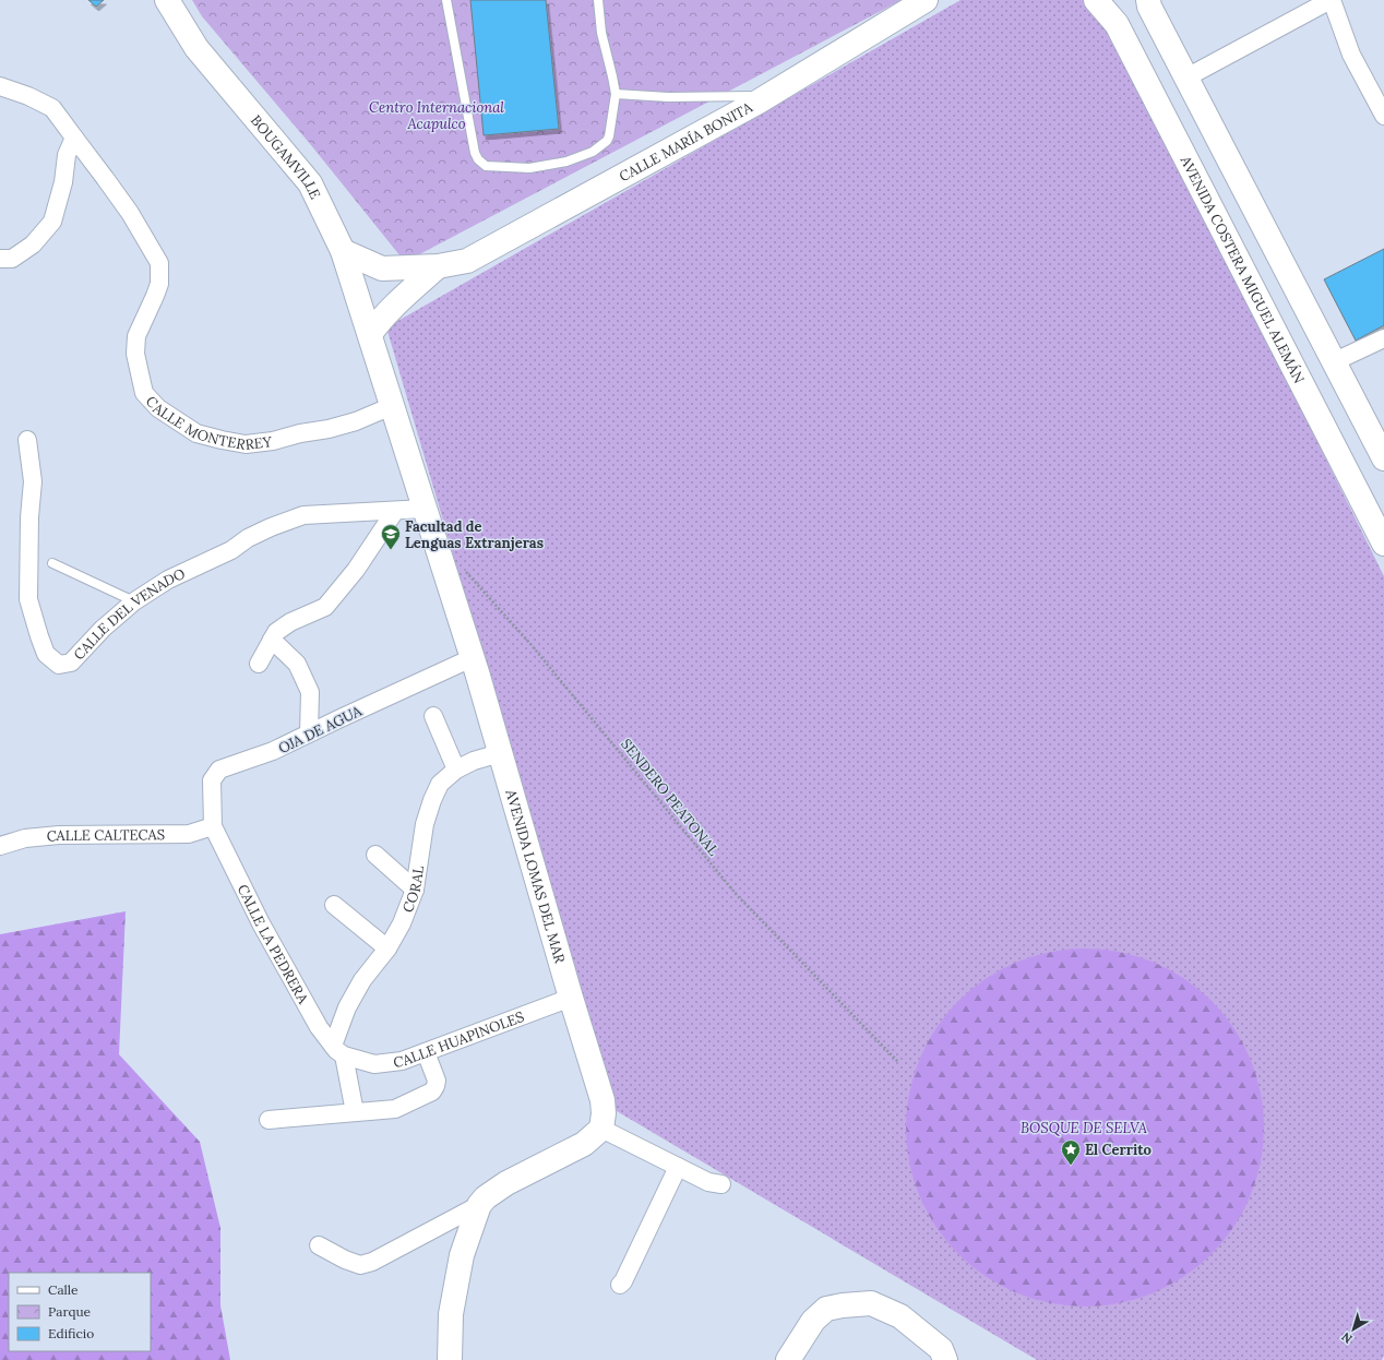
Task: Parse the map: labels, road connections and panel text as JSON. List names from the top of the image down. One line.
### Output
{"streets":{"main road":["CALLE MARÍA BONITA","BOUGAMVILLE","AVENIDA COSTERA MIGUEL ALEMÁN","AVENIDA LOMAS DEL MAR"],"street":["CALLE MONTERREY","CALLE DEL VENADO","OJA DE AGUA","CALLE CALTECAS","CORAL","CALLE LA PEDRERA","CALLE HUAPINOLES"],"path":["SENDERO PEATONAL"]},"crossings":[["CALLE MARÍA BONITA","BOUGAMVILLE"],["BOUGAMVILLE","AVENIDA LOMAS DEL MAR"],["CALLE MONTERREY","AVENIDA LOMAS DEL MAR"],["CALLE DEL VENADO","AVENIDA LOMAS DEL MAR"],["OJA DE AGUA","CALLE CALTECAS"],["OJA DE AGUA","AVENIDA LOMAS DEL MAR"],["OJA DE AGUA","CALLE LA PEDRERA"],["CALLE CALTECAS","CALLE LA PEDRERA"],["AVENIDA LOMAS DEL MAR","CORAL"],["AVENIDA LOMAS DEL MAR","CALLE HUAPINOLES"],["CORAL","CALLE LA PEDRERA"],["CORAL","CALLE HUAPINOLES"],["CALLE LA PEDRERA","CALLE HUAPINOLES"]],"parks":["Centro Internacional Acapulco","BOSQUE DE SELVA"],"places":{"school or university":["Facultad de Lenguas Extranjeras"],"place":["El Cerrito"]},"legend":["Calle","Parque","Edificio"],"north":"bottom left"}
